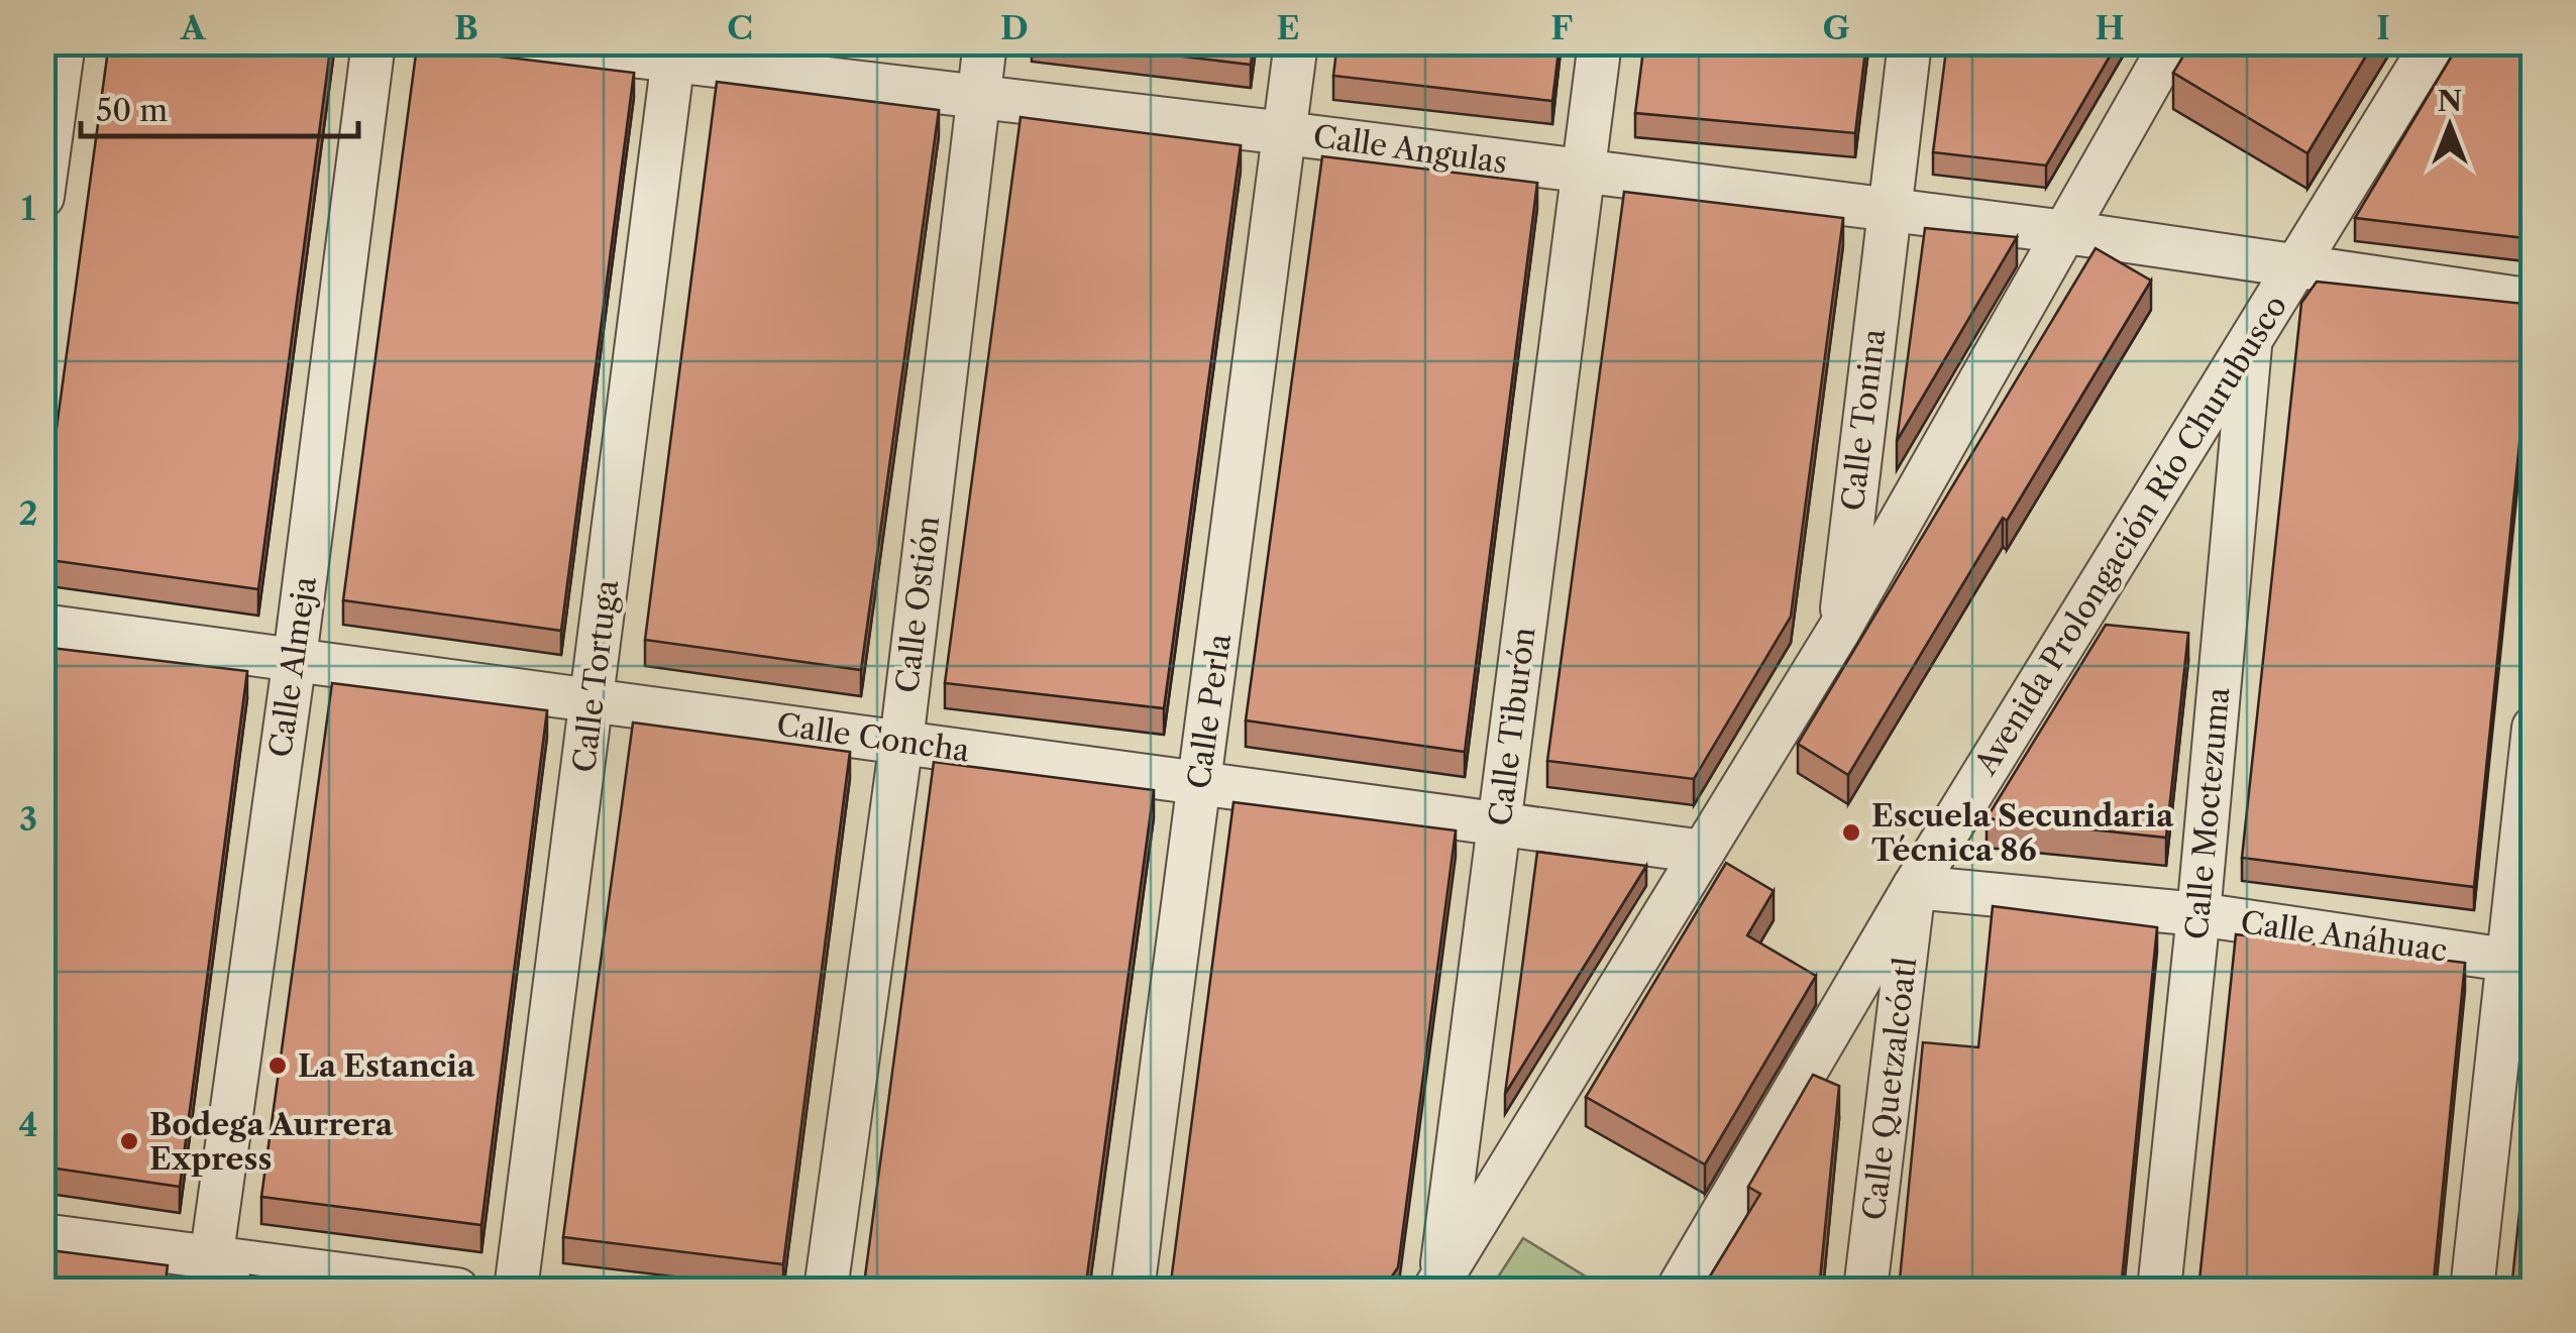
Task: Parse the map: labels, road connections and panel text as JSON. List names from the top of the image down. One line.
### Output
{"streets":{"street":["Calle Angulas","Calle Tonina","Avenida Prolongación Río Churubusco","Calle Ostión","Calle Almeja","Calle Tortuga","Calle Perla","Calle Tiburón","Calle Concha","Calle Moctezuma","Calle Anáhuac","Calle Quetzalcóatl"]},"crossings":[["Calle Angulas","Calle Tonina"],["Calle Angulas","Avenida Prolongación Río Churubusco"],["Calle Angulas","Calle Ostión"],["Calle Angulas","Calle Tortuga"],["Calle Angulas","Calle Perla"],["Calle Angulas","Calle Tiburón"],["Avenida Prolongación Río Churubusco","Calle Moctezuma"],["Avenida Prolongación Río Churubusco","Calle Anáhuac"],["Avenida Prolongación Río Churubusco","Calle Quetzalcóatl"],["Calle Ostión","Calle Concha"],["Calle Almeja","Calle Concha"],["Calle Tortuga","Calle Concha"],["Calle Perla","Calle Concha"],["Calle Tiburón","Calle Concha"],["Calle Moctezuma","Calle Anáhuac"],["Calle Anáhuac","Calle Quetzalcóatl"]],"places":["Escuela Secundaria Técnica 86","La Estancia","Bodega Aurrera Express"],"scale_bar":"50 m","north":"top","grid":{"columns":["A","B","C","D","E","F","G","H","I"],"rows":["1","2","3","4"]}}
